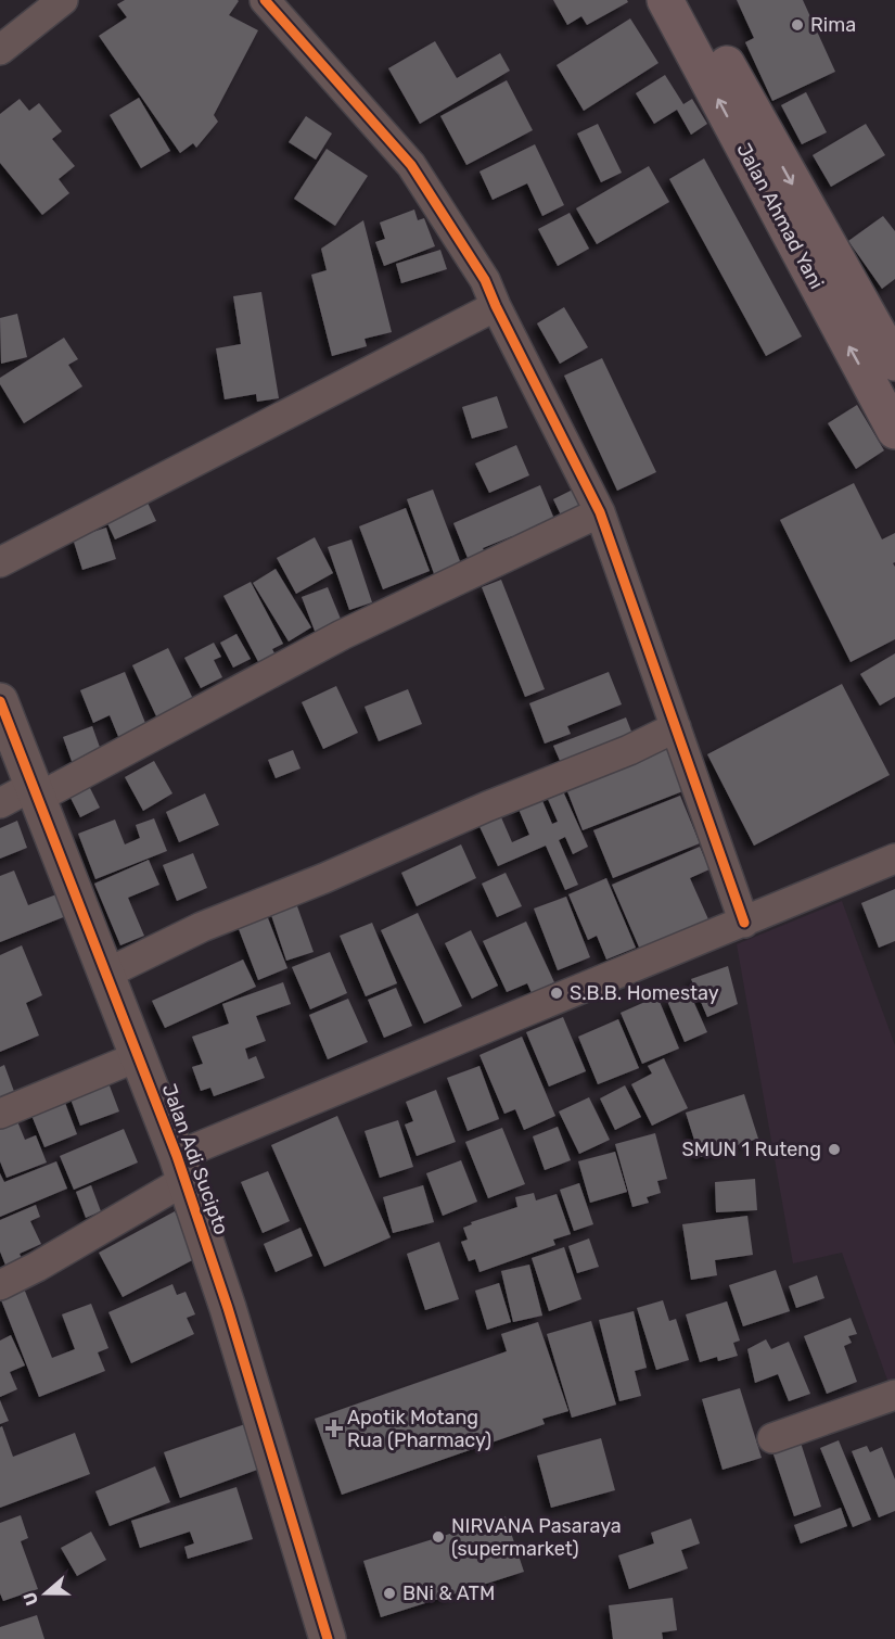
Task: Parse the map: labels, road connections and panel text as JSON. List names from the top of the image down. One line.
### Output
{"streets":{"highway":["Jalan Ahmad Yani"],"street":["Jalan Adi Sucipto"]},"places":{"other":["Rima","S.B.B. Homestay","SMUN 1 Ruteng","NIRVANA Pasaraya (supermarket)","BNi & ATM"],"health":["Apotik Motang Rua (Pharmacy)"]},"north":"left"}
